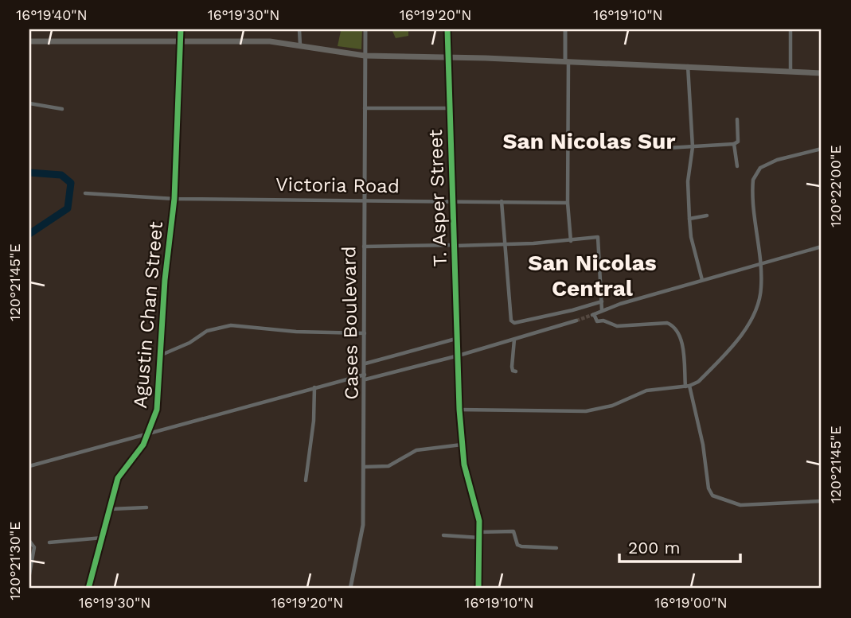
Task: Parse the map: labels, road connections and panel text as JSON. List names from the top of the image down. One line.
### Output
{"streets":{"street":["Victoria Road","T. Asper Street","Agustin Chan Street","Cases Boulevard"]},"crossings":[["Victoria Road","T. Asper Street"],["Victoria Road","Agustin Chan Street"],["Victoria Road","Cases Boulevard"]],"districts":["San Nicolas Sur","San Nicolas Central"],"scale_bar":"200 m","coordinates":["16°19'40\"N","16°19'30\"N","16°19'20\"N","16°19'10\"N","120°22'00\"E","120°21'45\"E","120°21'30\"E","16°19'00\"N"]}
